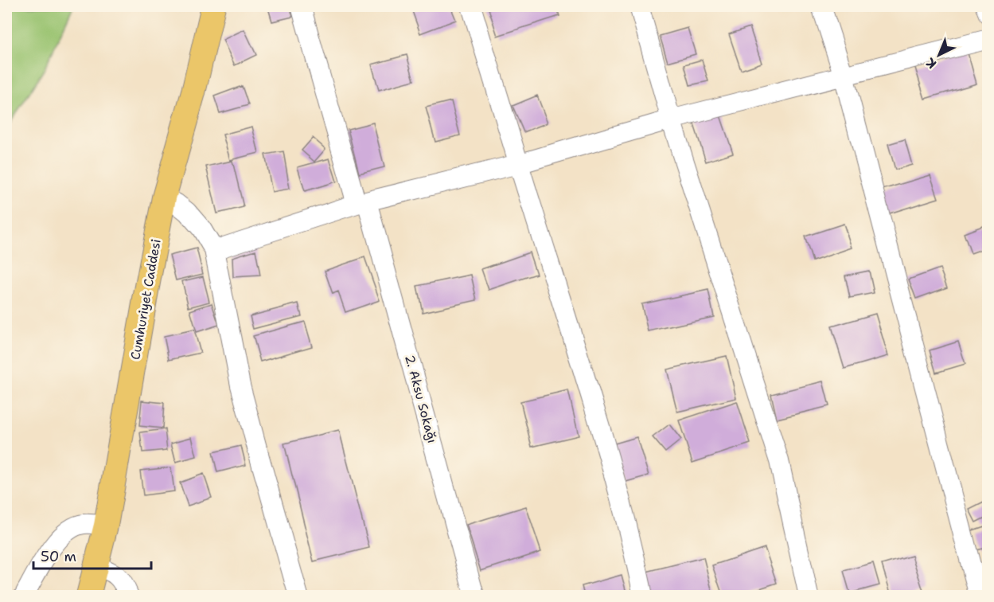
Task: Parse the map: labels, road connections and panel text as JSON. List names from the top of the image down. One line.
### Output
{"streets":{"main road":["Cumhuriyet Caddesi"],"street":["2. Aksu Sokağı"]},"scale_bar":"50 m","north":"bottom left"}
